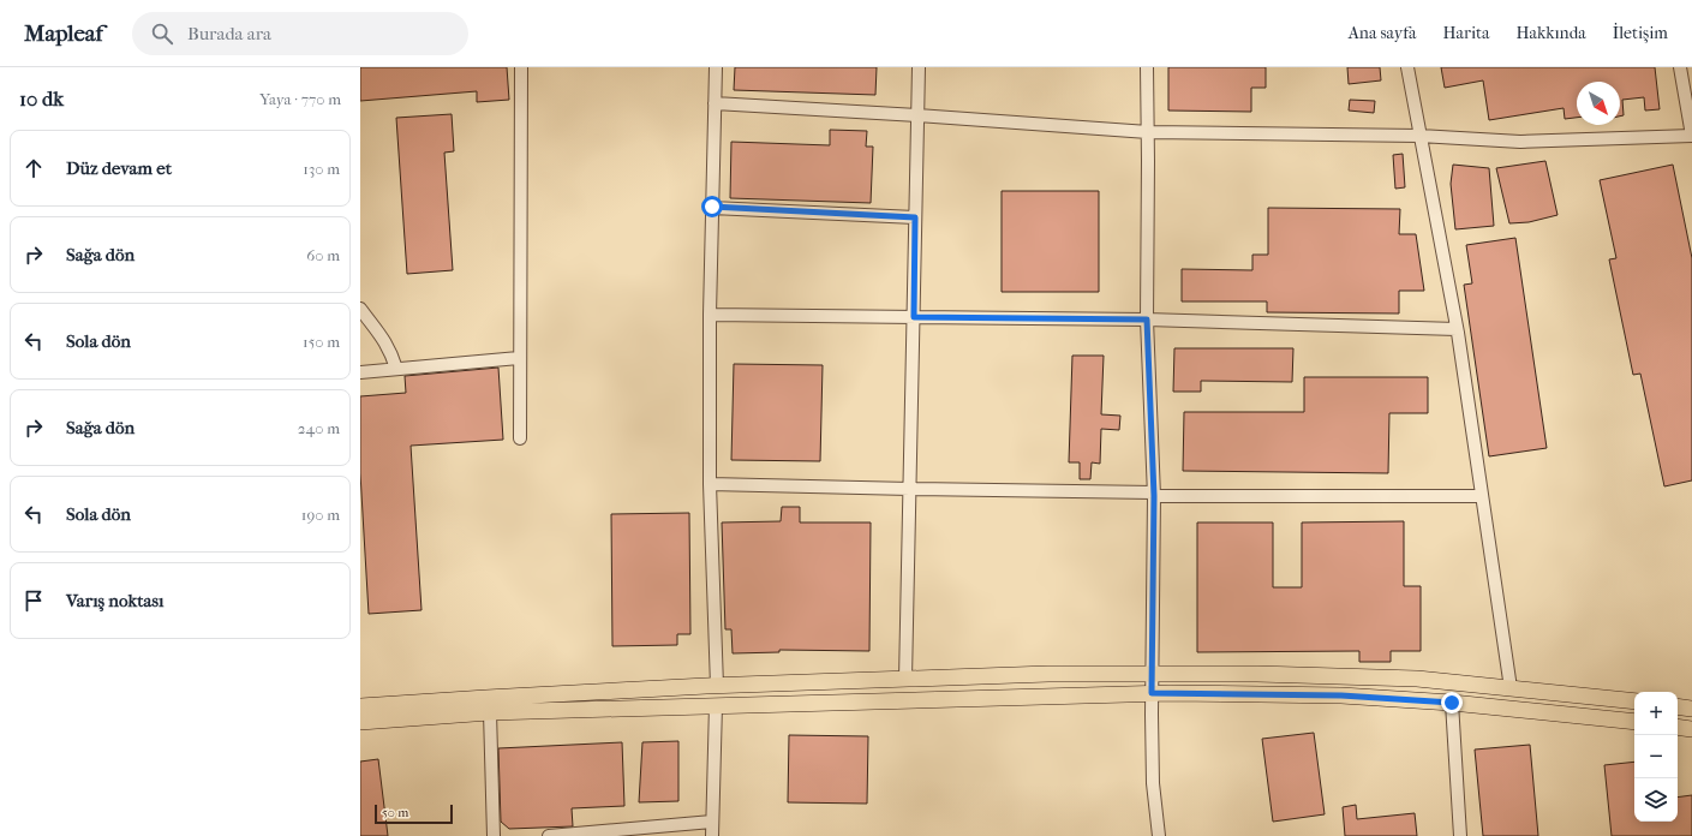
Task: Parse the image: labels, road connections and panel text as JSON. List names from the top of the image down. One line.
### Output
{"scale_bar":"50 m","north":"bottom right","page":{"header":"Mapleaf","search":"Burada ara","nav":["Ana sayfa","Harita","Hakkında","İletişim"],"heading":["10 dk","Yaya · 770 m"],"list":[["Düz devam et","130 m"],["Sağa dön","60 m"],["Sola dön","150 m"],["Sağa dön","240 m"],["Sola dön","190 m"],"Varış noktası"],"map_buttons":["+","−"],"scale":"50 m"}}
